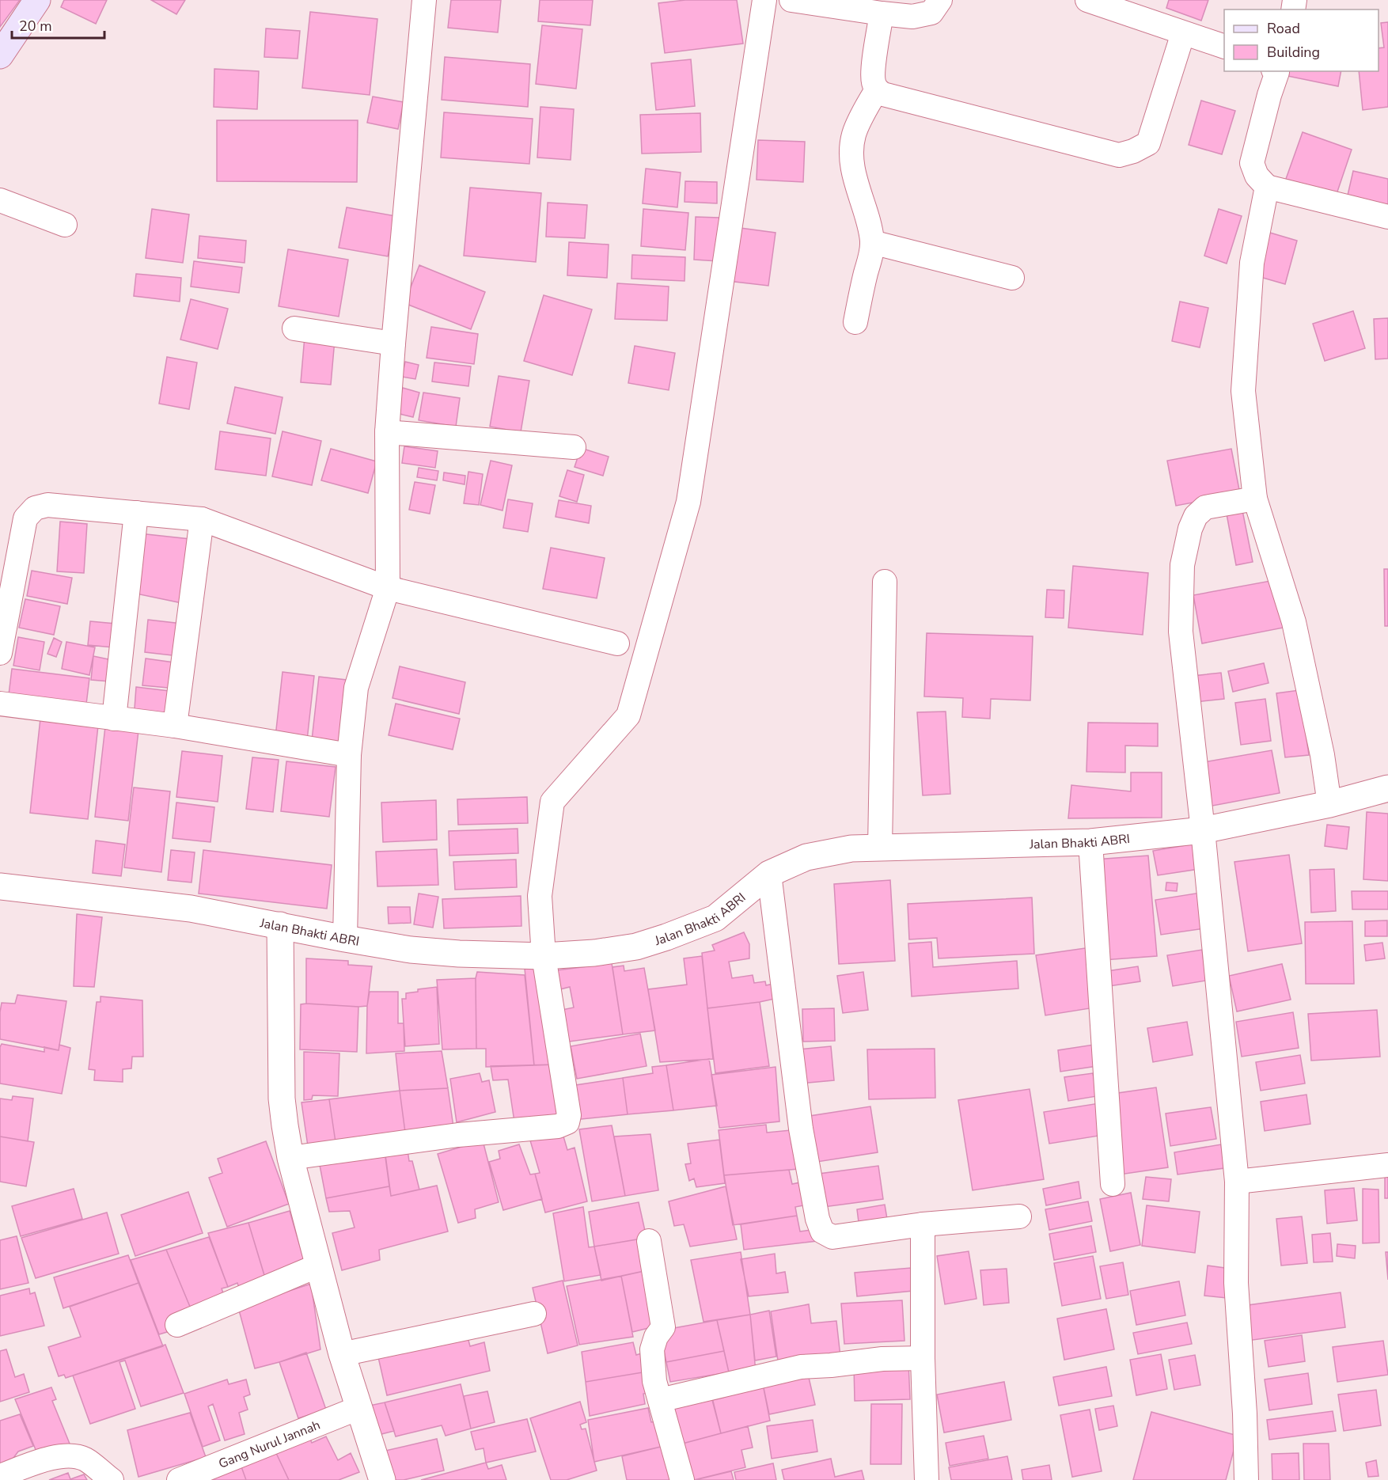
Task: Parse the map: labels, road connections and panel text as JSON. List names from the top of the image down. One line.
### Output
{"streets":{"street":["Jalan Bhakti ABRI","Gang Nurul Jannah"]},"legend":["Road","Building"],"scale_bar":"20 m"}
